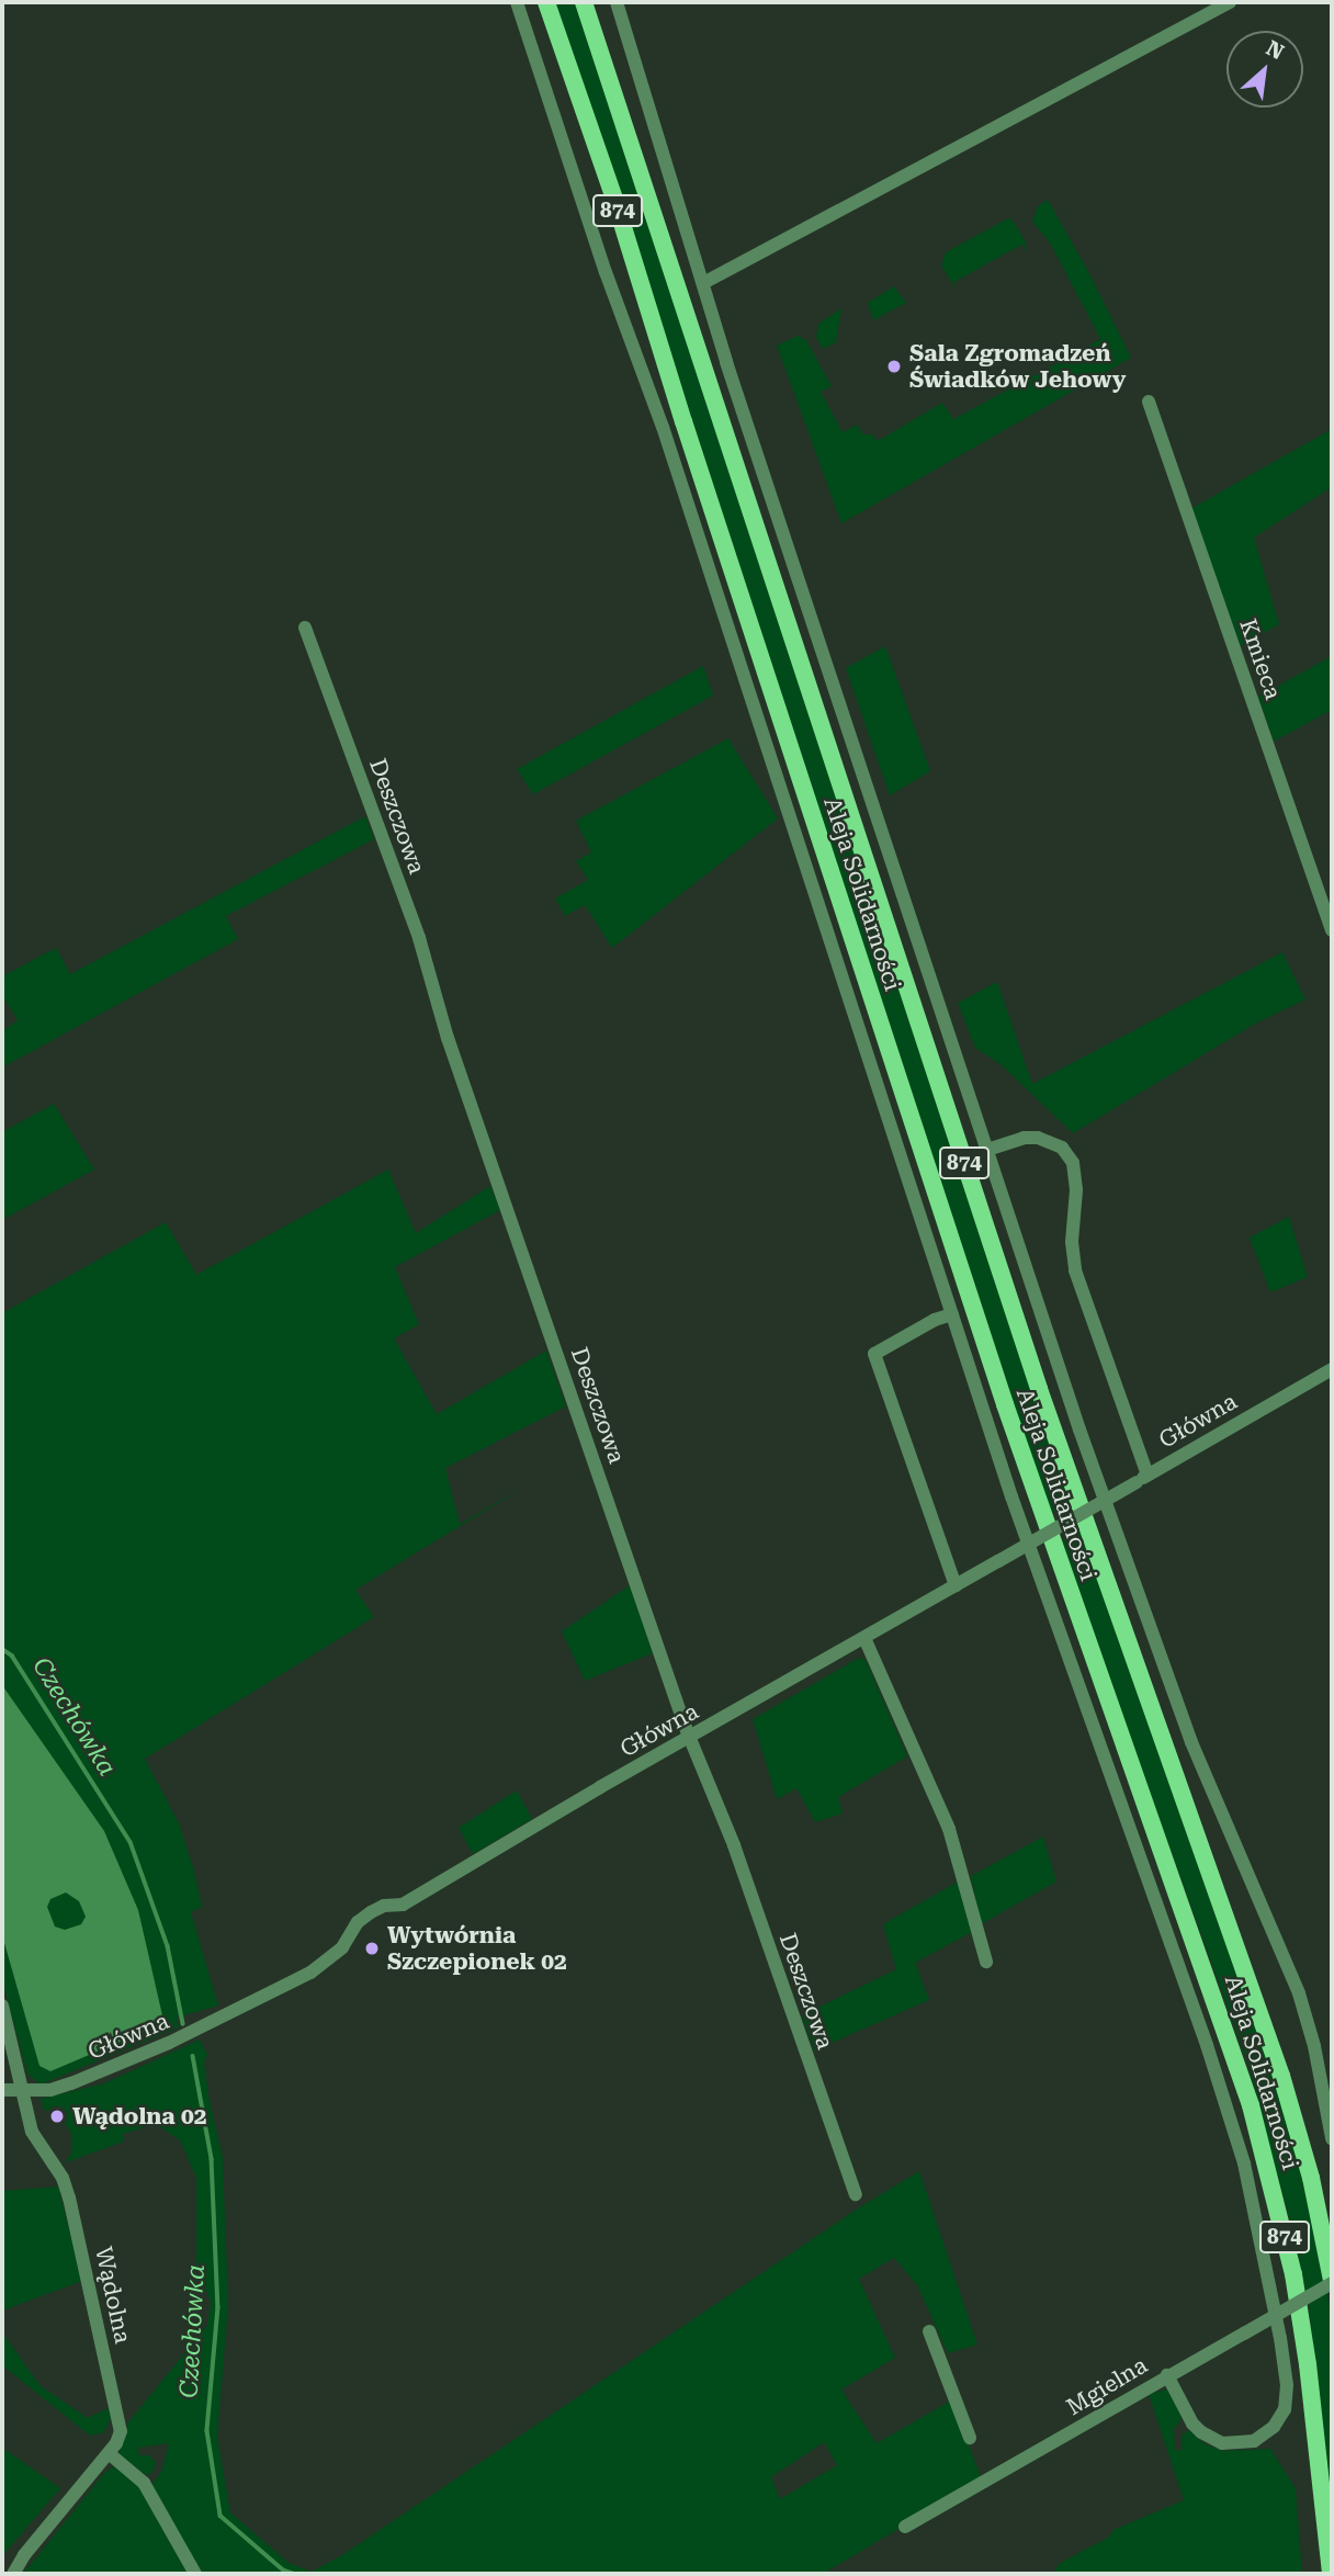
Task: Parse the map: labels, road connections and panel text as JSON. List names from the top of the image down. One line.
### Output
{"streets":{"main road":["874","Aleja Solidarności"],"street":["Kmieca","Deszczowa","Główna","Wądolna","Mgielna"]},"crossings":[["Deszczowa","Główna"],["Aleja Solidarności","Mgielna"],["Główna","Wądolna"]],"water":["Czechówka"],"places":["Sala Zgromadzeń Świadków Jehowy","Wytwórnia Szczepionek 02","Wądolna 02"],"north":"top right"}
